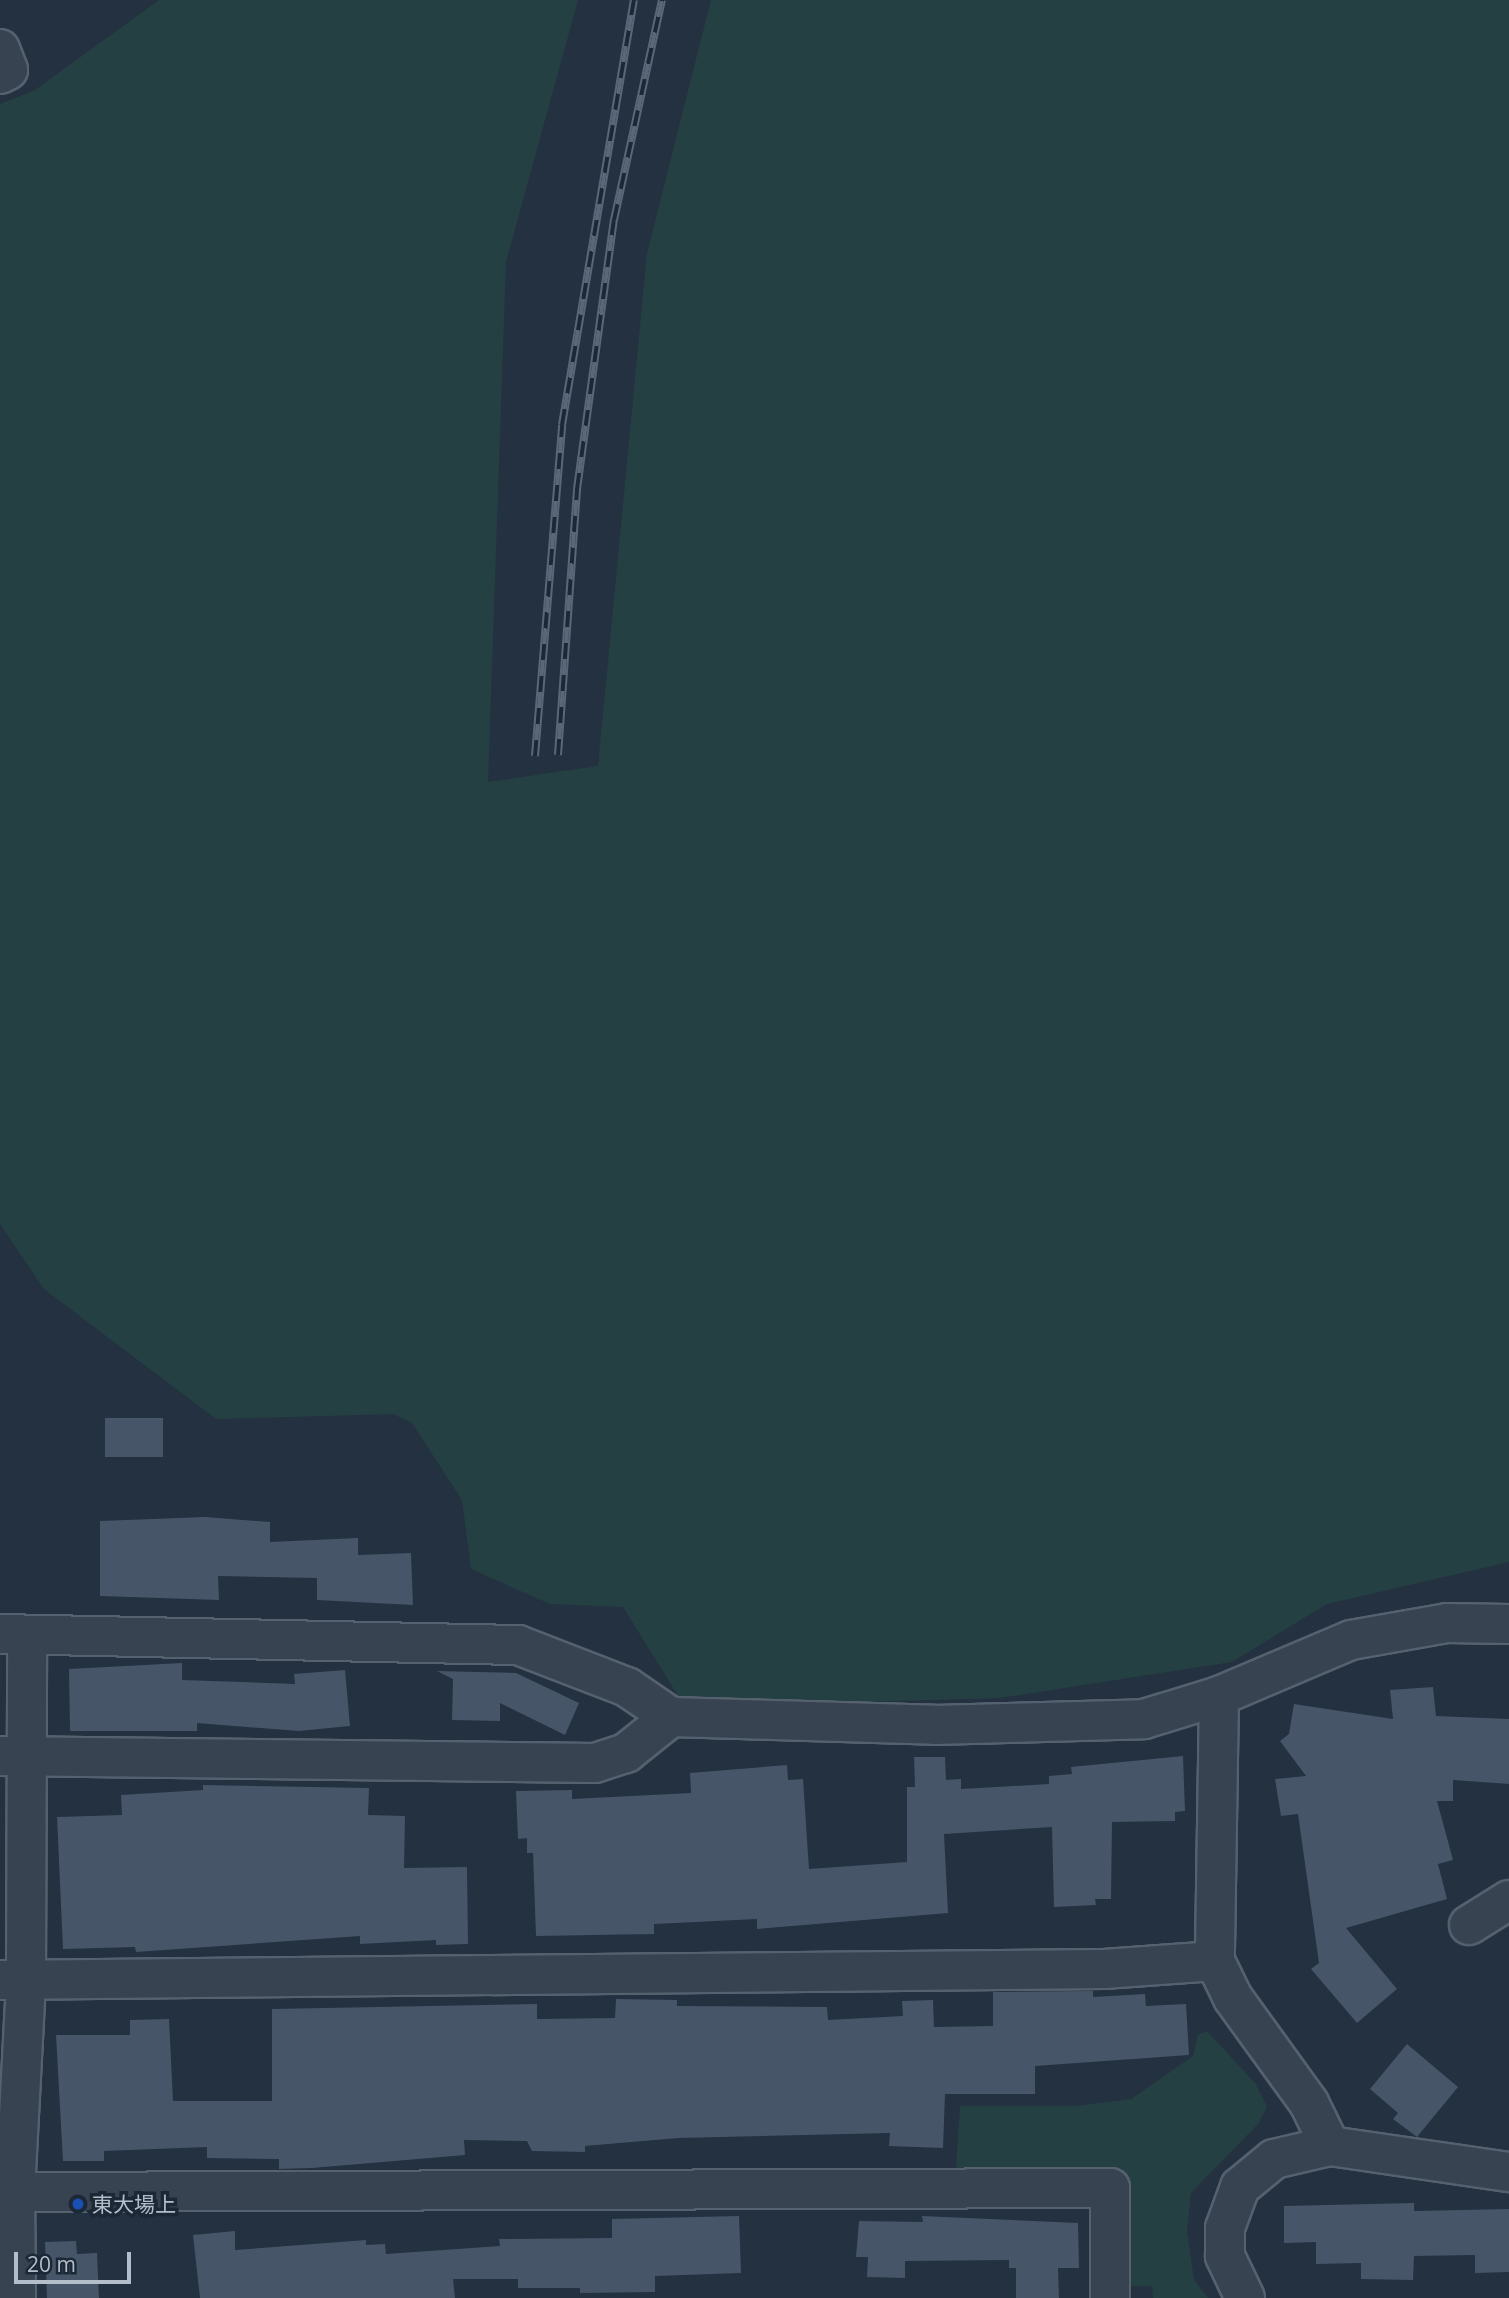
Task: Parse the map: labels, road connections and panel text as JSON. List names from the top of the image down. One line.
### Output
{"places":["東大場上"],"scale_bar":"20 m"}
